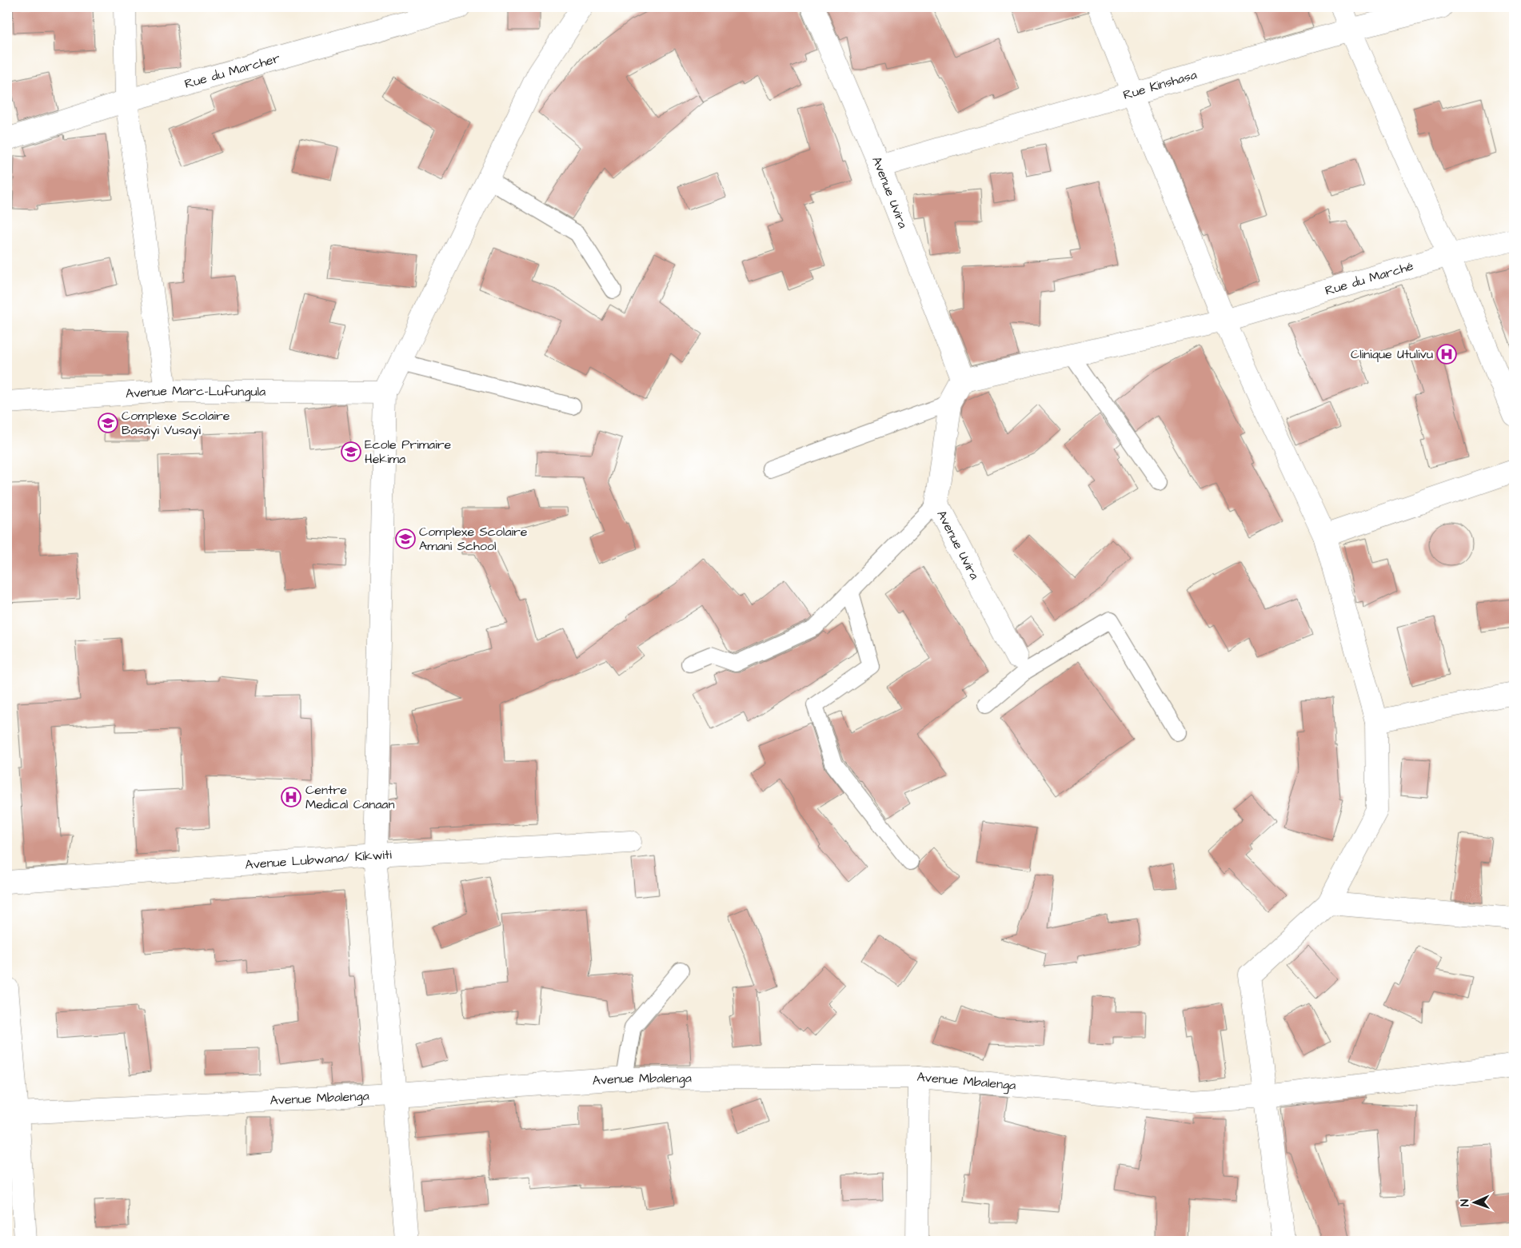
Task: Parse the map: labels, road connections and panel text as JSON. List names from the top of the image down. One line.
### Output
{"streets":{"street":["Rue du Marcher","Rue Kinshasa","Avenue Uvira","Rue du Marché","Avenue Marc-Lufungula","Avenue Lubwana/ Kikwiti","Avenue Mbalenga"]},"crossings":[["Rue Kinshasa","Avenue Uvira"]],"places":{"hospital":["Clinique Utulivu","Centre Medical Canaan"],"school or university":["Complexe Scolaire Basayi Vusayi","Ecole Primaire Hekima","Complexe Scolaire Amani School"]},"north":"left"}
